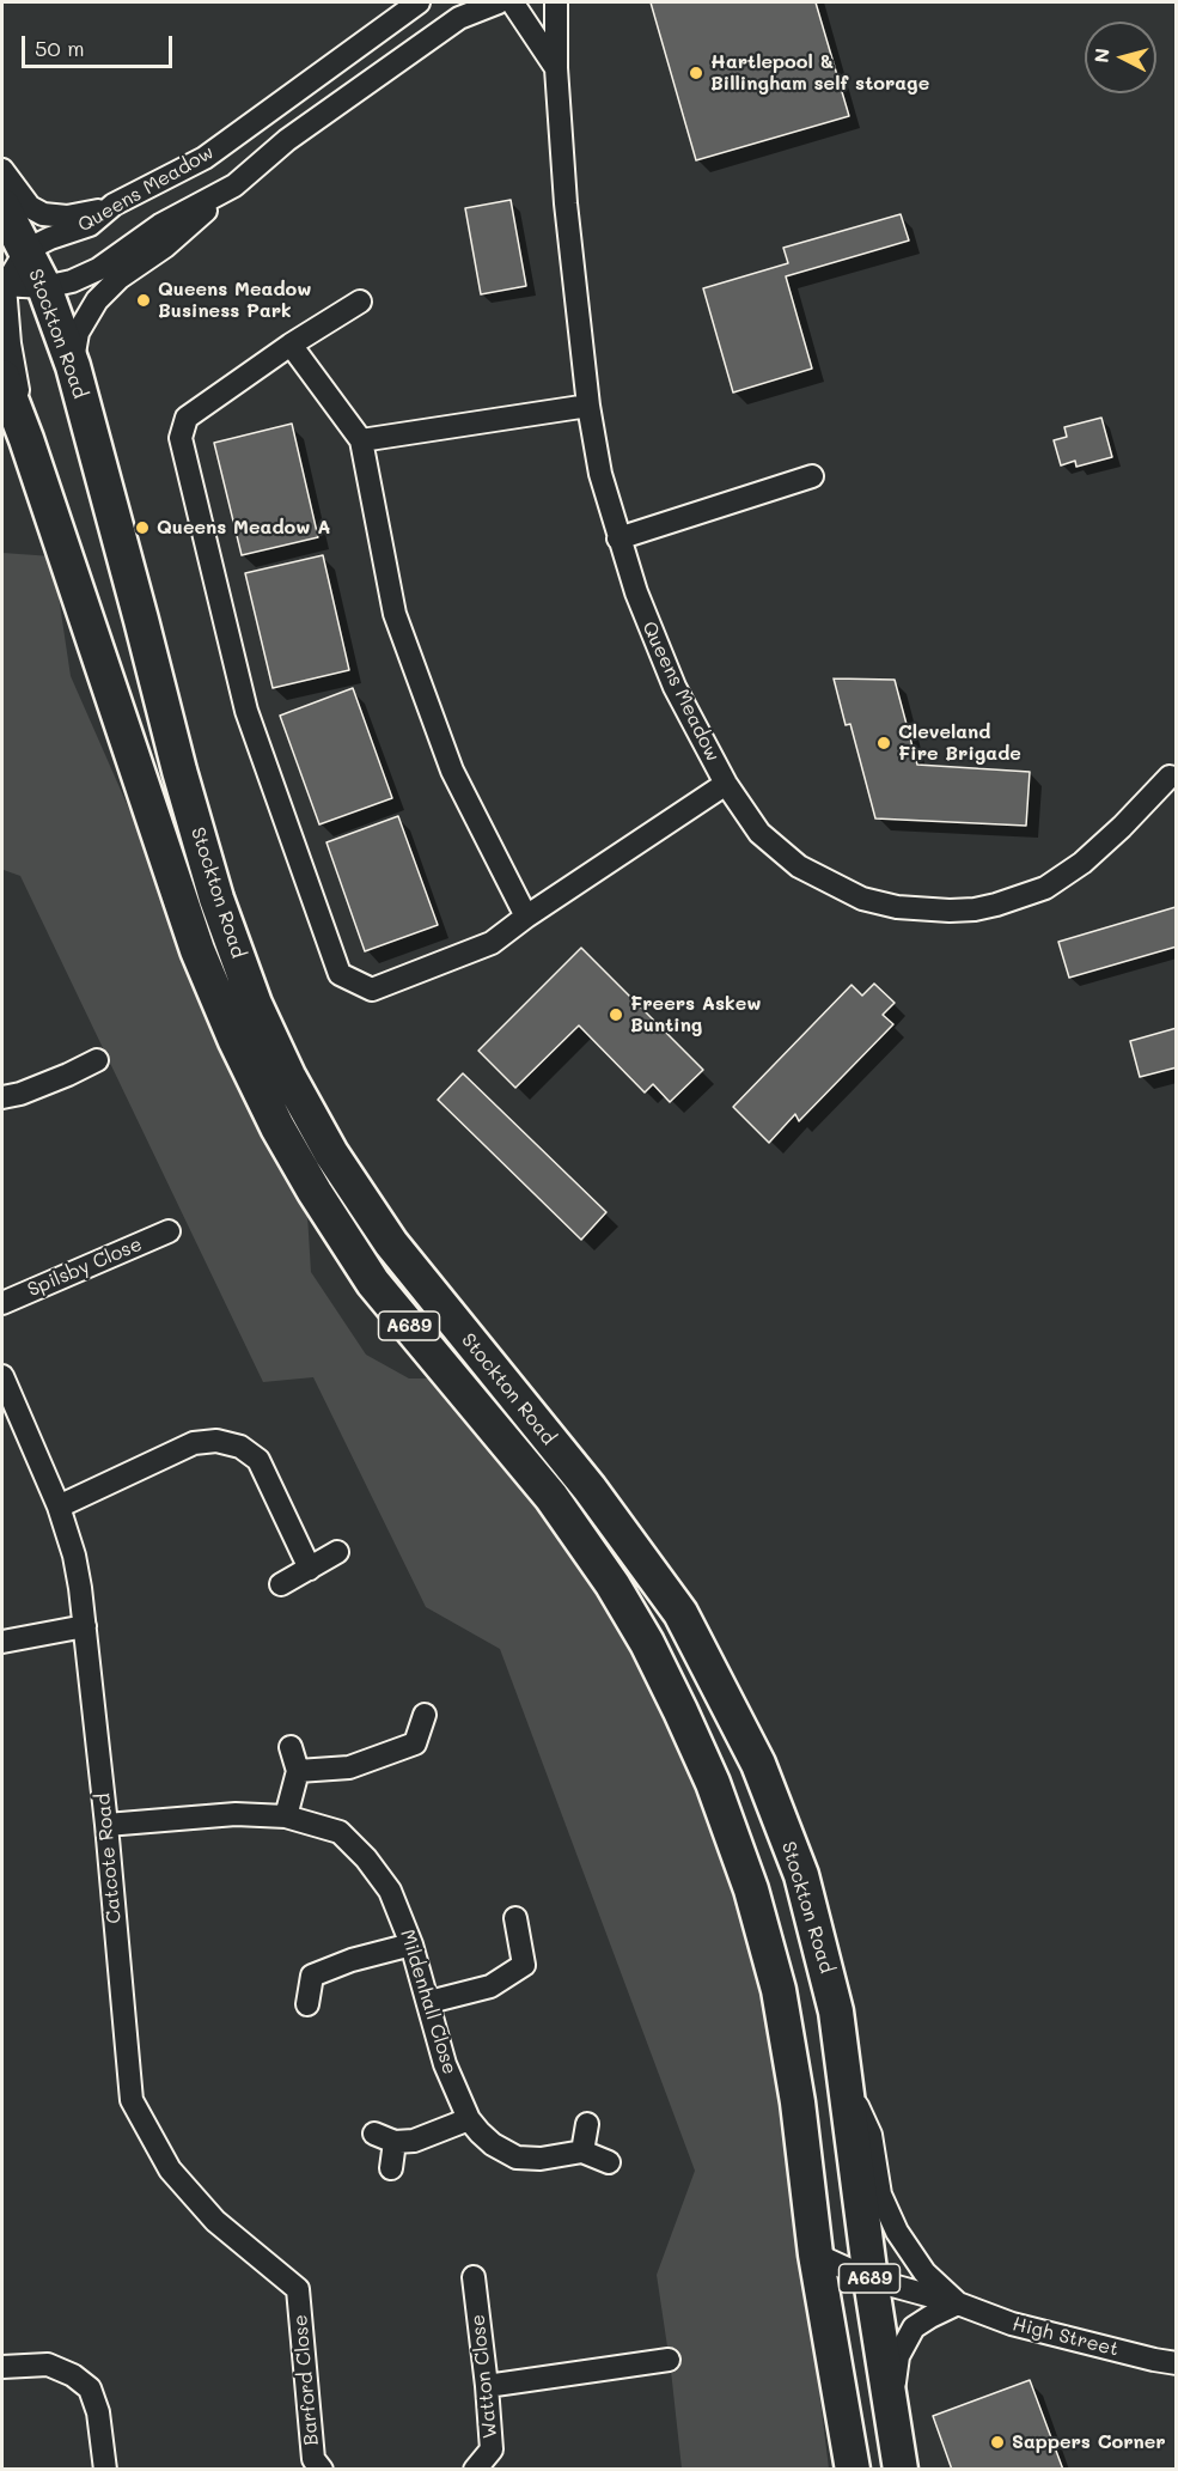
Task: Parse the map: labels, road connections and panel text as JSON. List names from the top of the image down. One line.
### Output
{"streets":{"highway":["Stockton Road","A689"],"street":["Queens Meadow","Spilsby Close","Catcote Road","Mildenhall Close","High Street","Watton Close","Barford Close"]},"crossings":[["Queens Meadow","Stockton Road"],["Stockton Road","High Street"],["Catcote Road","Mildenhall Close"],["Catcote Road","Barford Close"]],"places":["Hartlepool & Billingham self storage","Queens Meadow Business Park","Queens Meadow A","Cleveland Fire Brigade","Freers Askew Bunting","Sappers Corner"],"scale_bar":"50 m","north":"left"}
